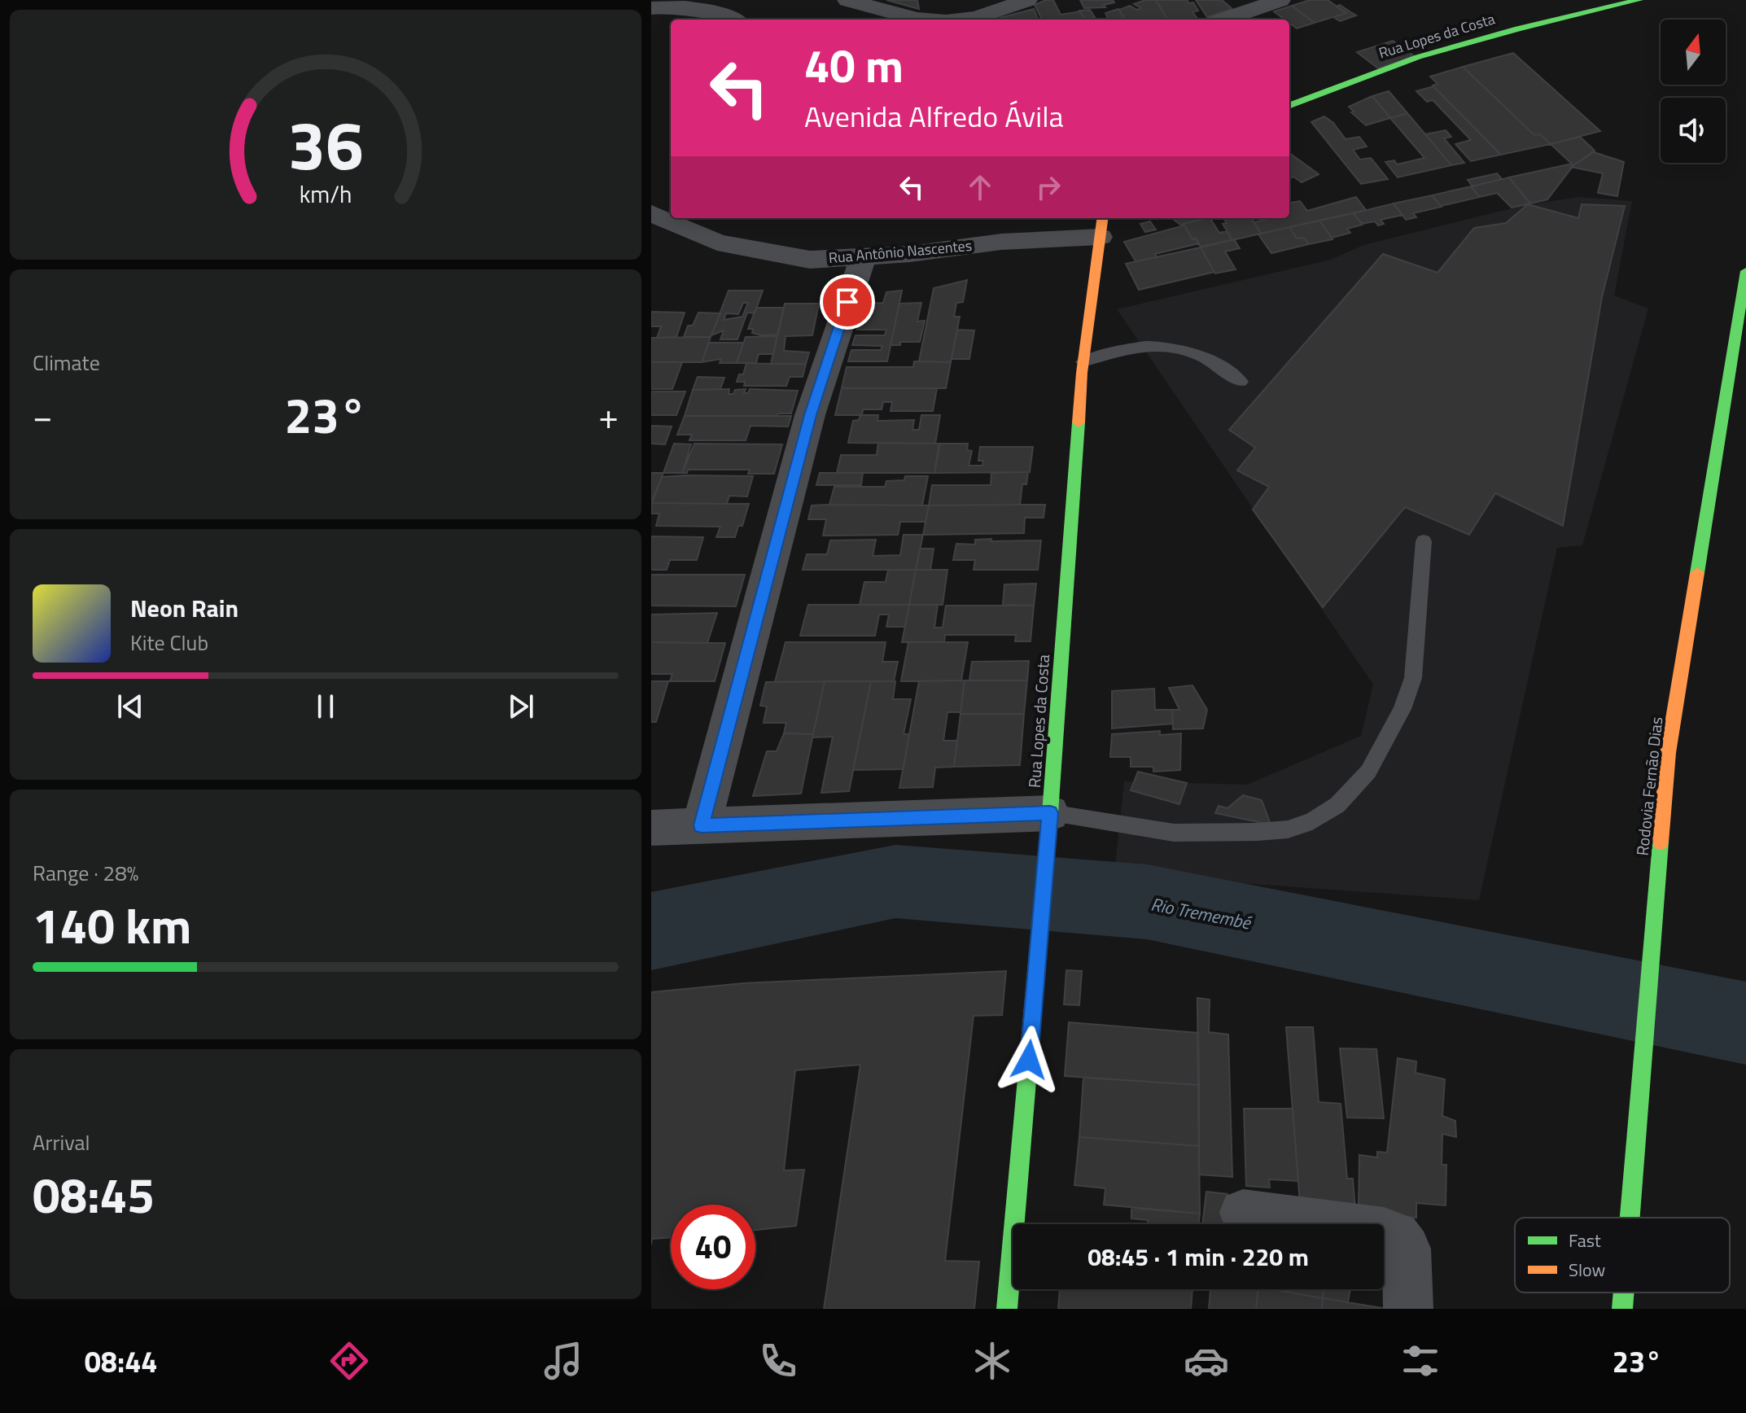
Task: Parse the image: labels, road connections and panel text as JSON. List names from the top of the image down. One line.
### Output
{"streets":{"main road":["Rua Lopes da Costa","Rodovia Fernão Dias"],"street":["Rua Antônio Nascentes"]},"crossings":[["Rua Lopes da Costa","Rua Antônio Nascentes"]],"water":["Rio Tremembé"],"legend":["Fast","Slow"],"north":"top","page":{"turn":["40 m","Avenida Alfredo Ávila"],"tile":["Climate",["Range · 28%","140 km"],["Arrival","08:45"]],"heat":["−","23°","+"],"song":["Neon Rain","Kite Club"],"limit":"40","trip":"08:45 · 1 min · 220 m","tabs":["08:44","23°"],"gauge":["36","km/h"]}}
